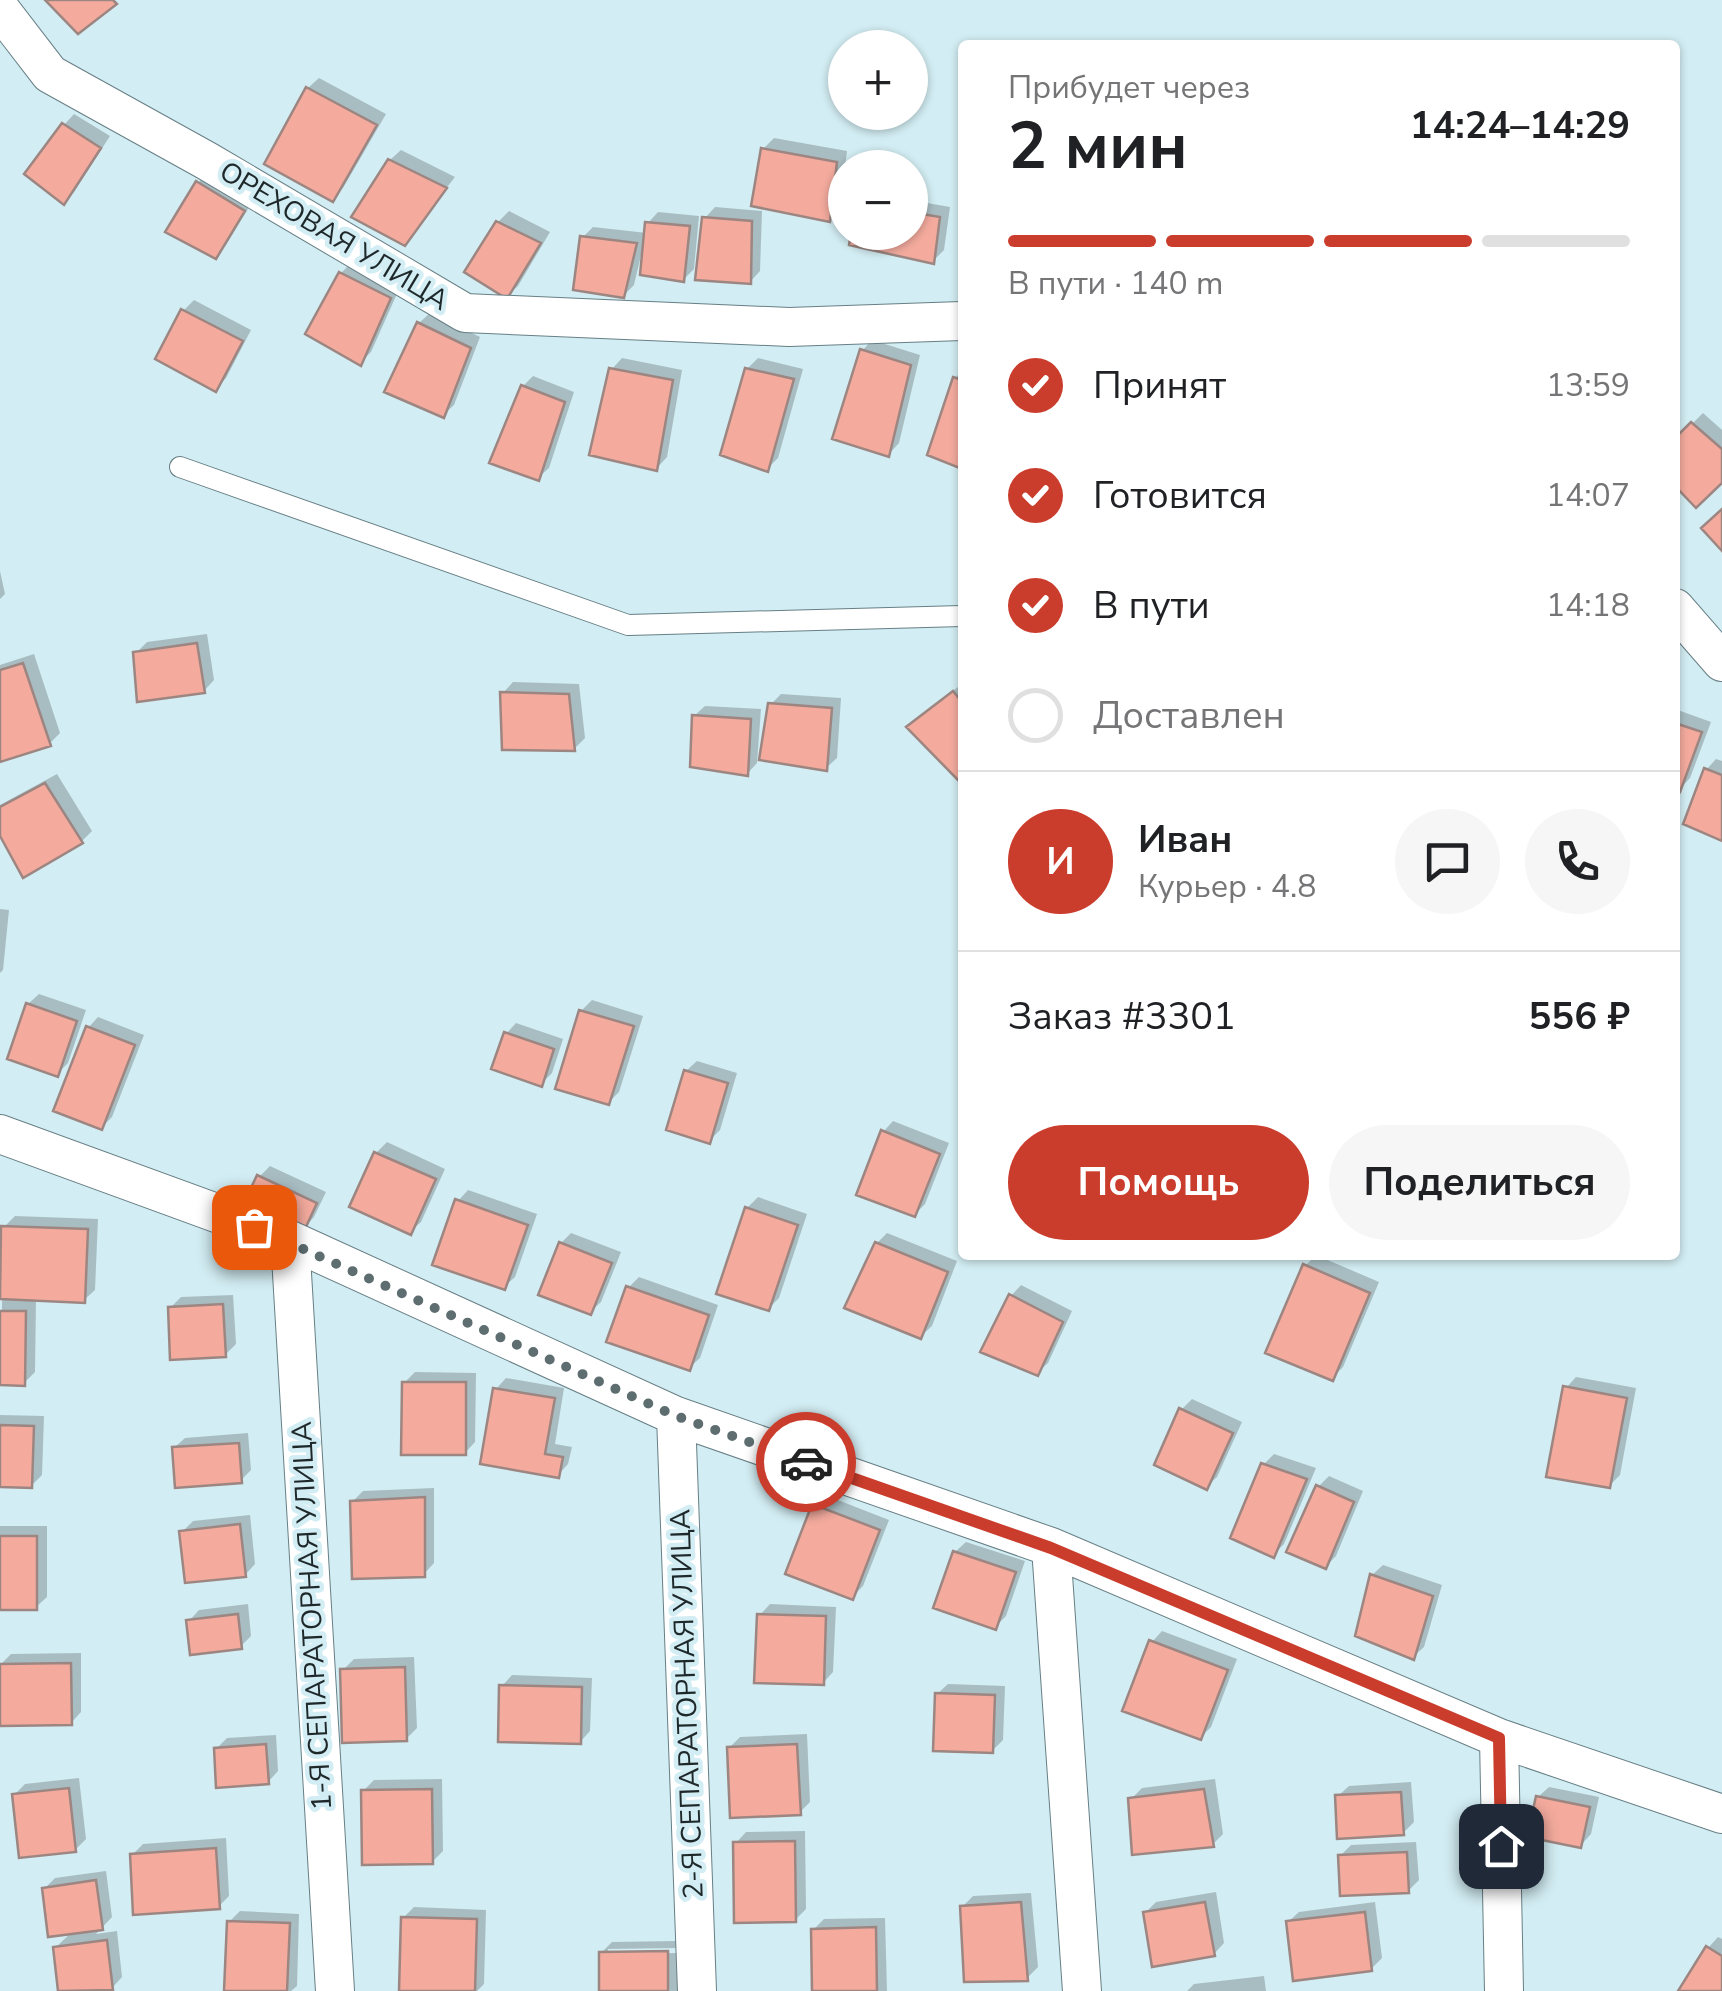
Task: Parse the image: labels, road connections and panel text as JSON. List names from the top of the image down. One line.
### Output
{"streets":{"street":["ОРЕХОВАЯ УЛИЦА","1-Я СЕПАРАТОРНАЯ УЛИЦА","2-Я СЕПАРАТОРНАЯ УЛИЦА"]},"page":{"map_buttons":["+","−"],"heading":["2 мин","Прибудет через","14:24–14:29"],"panel":["Иван","Курьер · 4.8","Заказ #3301","556 ₽"],"bar":"В пути · 140 m","list":[["Принят","13:59"],["Готовится","14:07"],["В пути","14:18"],"Доставлен"],"round":"И","buttons":["Помощь","Поделиться"]}}
